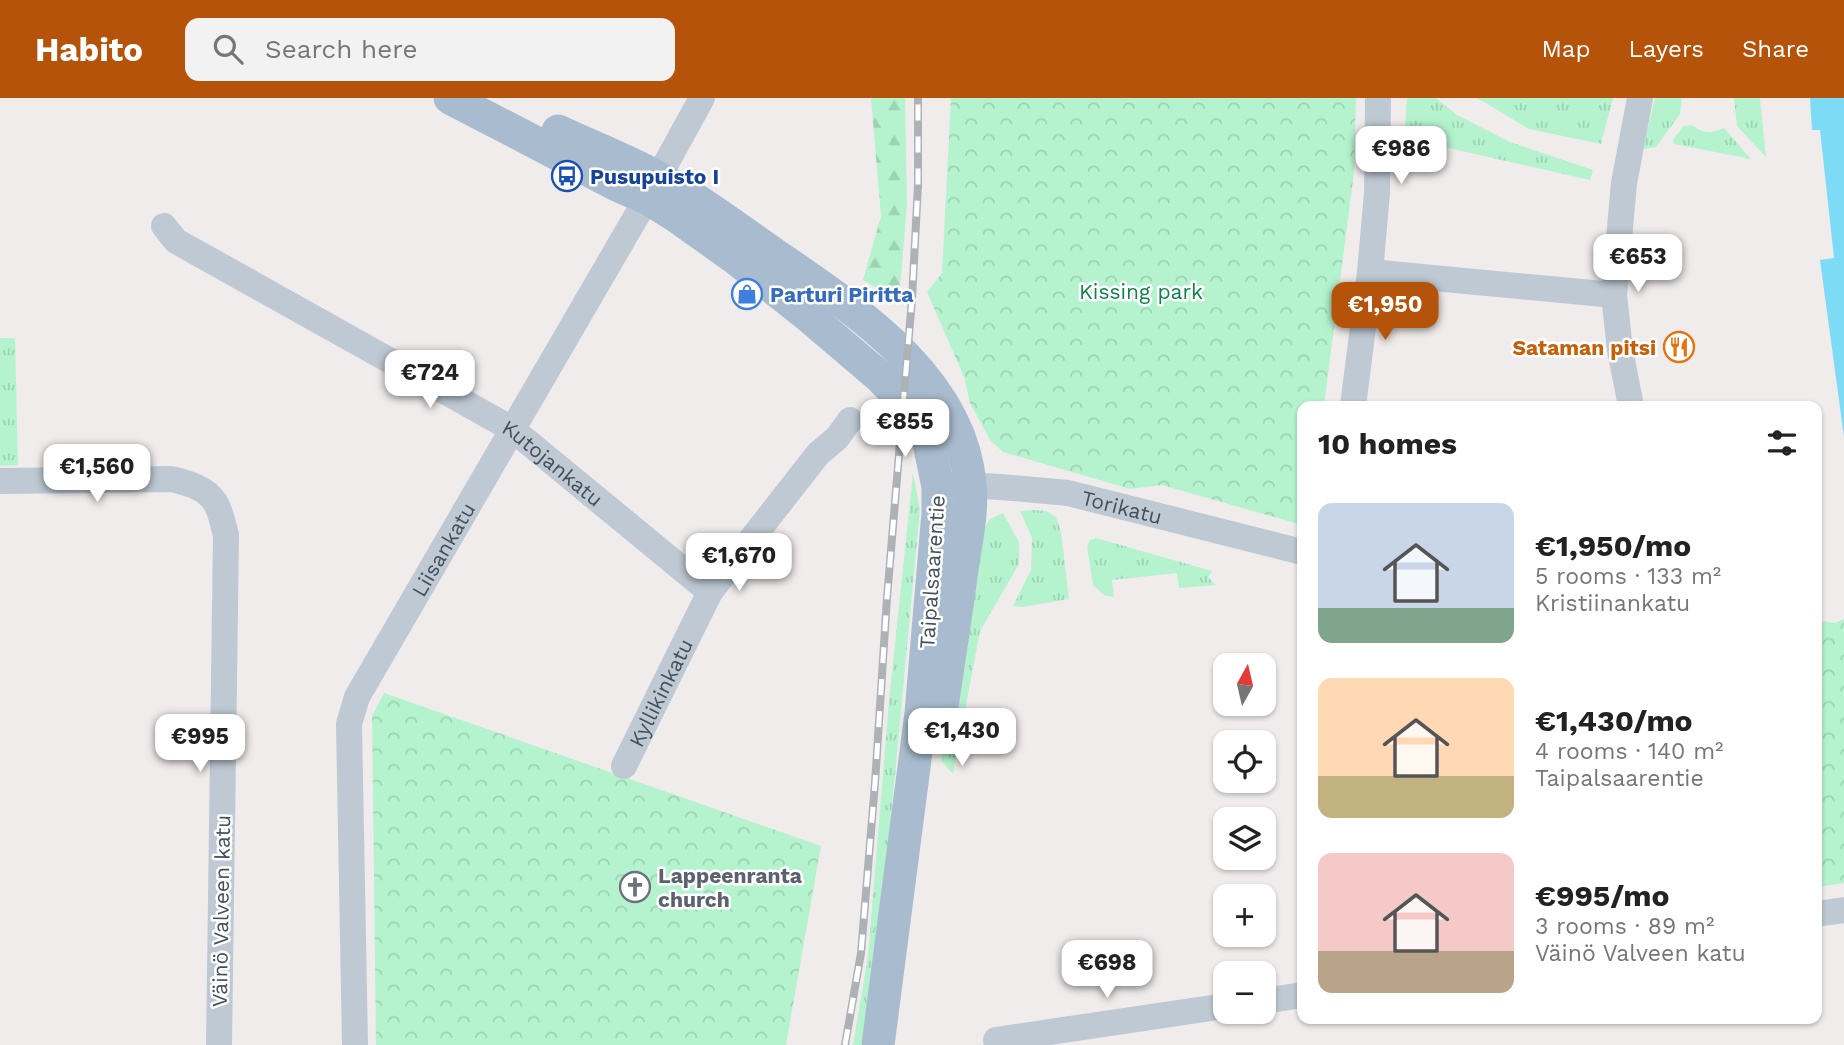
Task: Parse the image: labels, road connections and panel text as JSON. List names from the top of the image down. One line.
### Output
{"streets":{"main road":["Taipalsaarentie"],"street":["Kutojankatu","Torikatu","Liisankatu","Kyllikinkatu","Väinö Valveen katu"]},"crossings":[["Kutojankatu","Liisankatu"],["Kutojankatu","Kyllikinkatu"],["Torikatu","Taipalsaarentie"],["Liisankatu","Taipalsaarentie"]],"parks":["Kissing park"],"places":{"bus stop":["Pusupuisto I"],"shop":["Parturi Piritta"],"restaurant":["Sataman pitsi"],"church":["Lappeenranta church"]},"north":"top","page":{"header":"Habito","search":"Search here","nav":["Map","Layers","Share"],"price":["€986","€653","€1,950","€724","€855","€1,560","€1,670","€1,430","€995","€698"],"heading":"10 homes","list":[{"name":"€1,950/mo","note":"5 rooms · 133 m² · Kristiinankatu"},{"name":"€1,430/mo","note":"4 rooms · 140 m² · Taipalsaarentie"},{"name":"€995/mo","note":"3 rooms · 89 m² · Väinö Valveen katu"}],"map_buttons":["+","−"]}}
